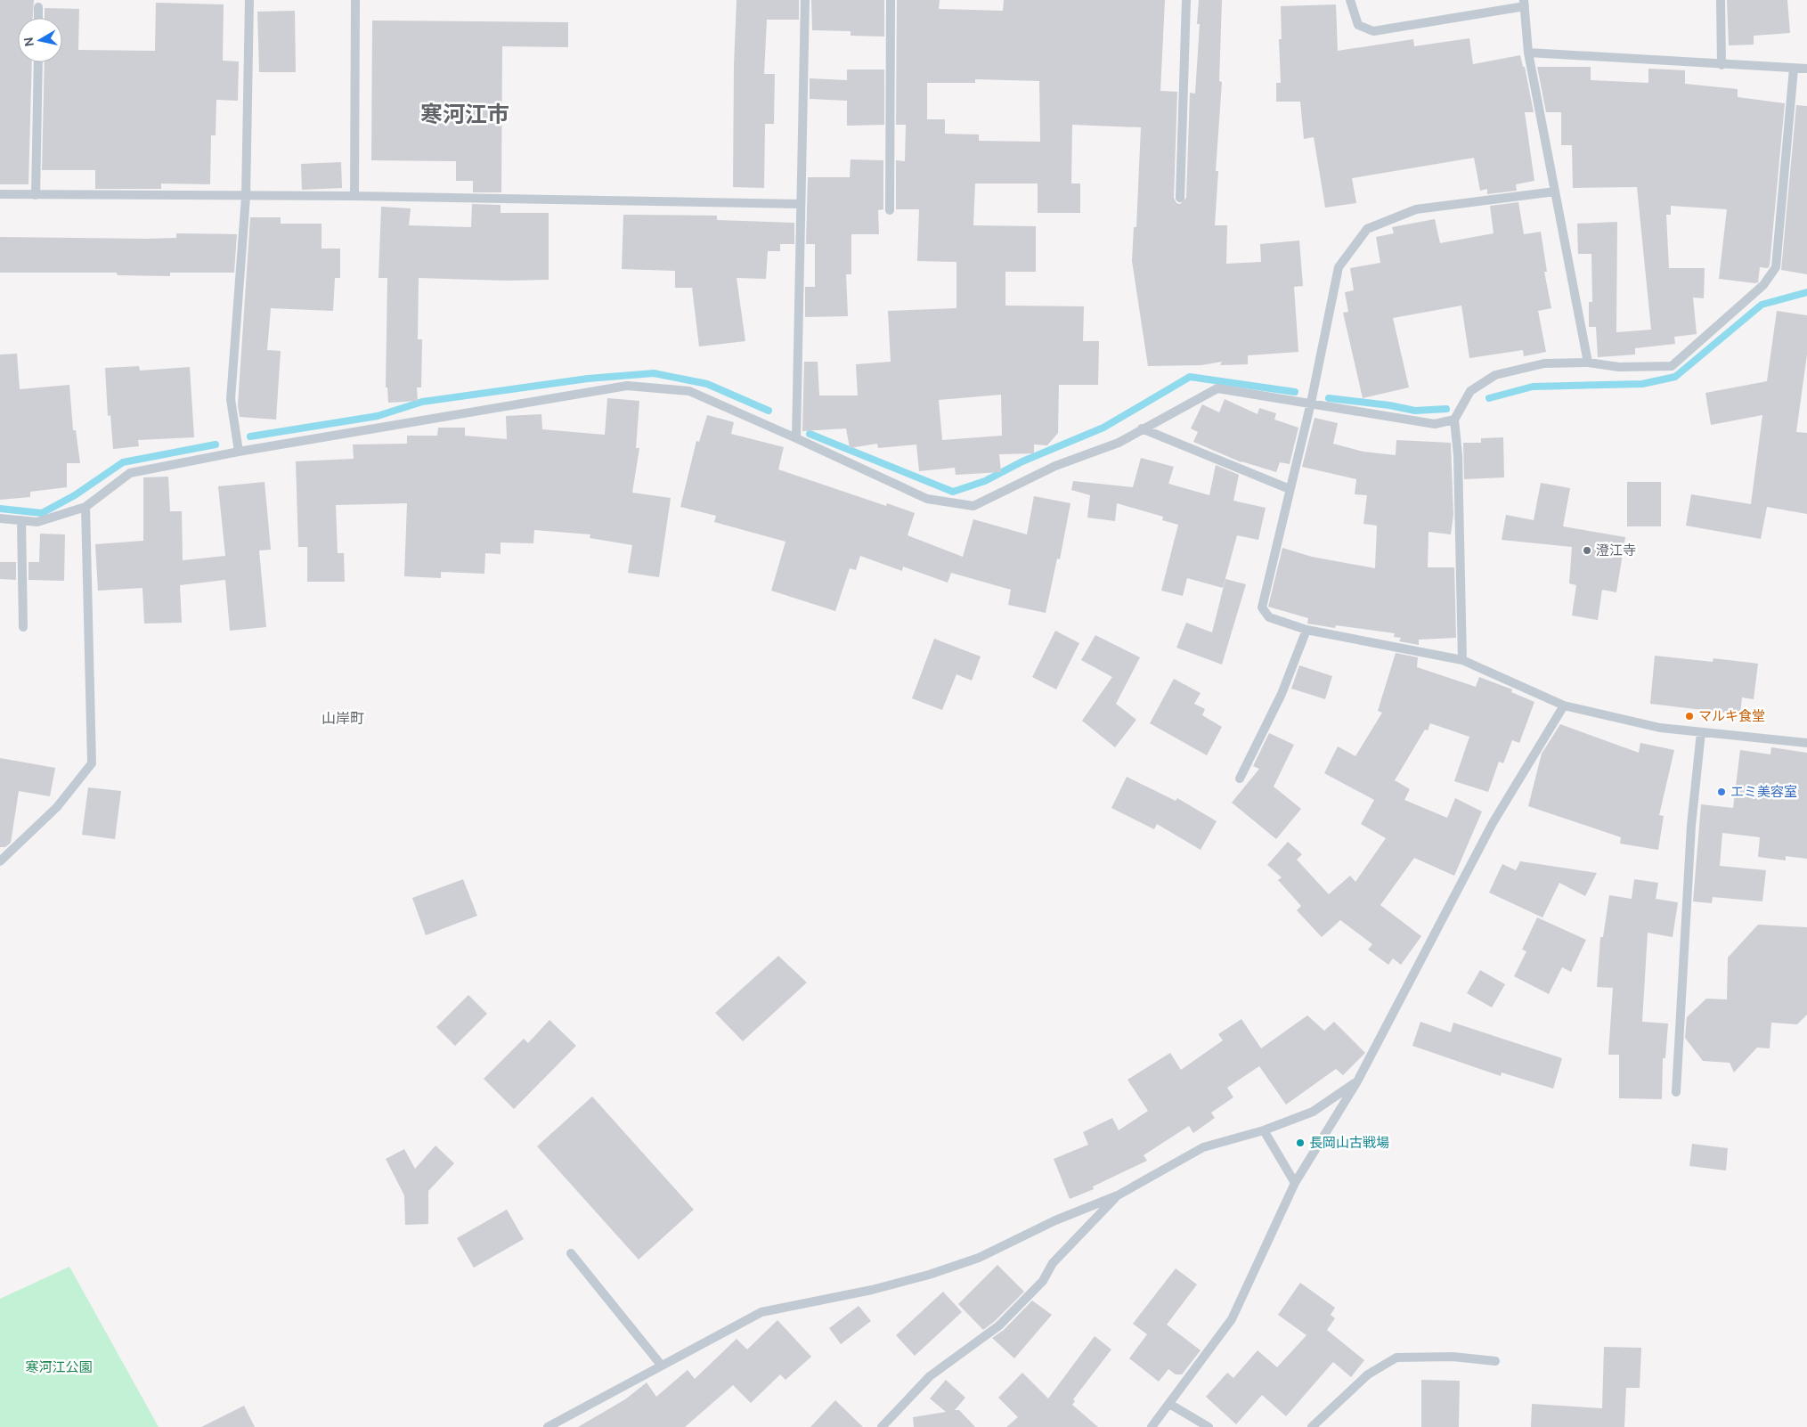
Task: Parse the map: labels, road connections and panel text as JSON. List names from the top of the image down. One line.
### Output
{"districts":["寒河江市","山岸町"],"parks":["寒河江公園"],"places":["澄江寺","マルキ食堂","エミ美容室","長岡山古戦場"],"north":"left"}
